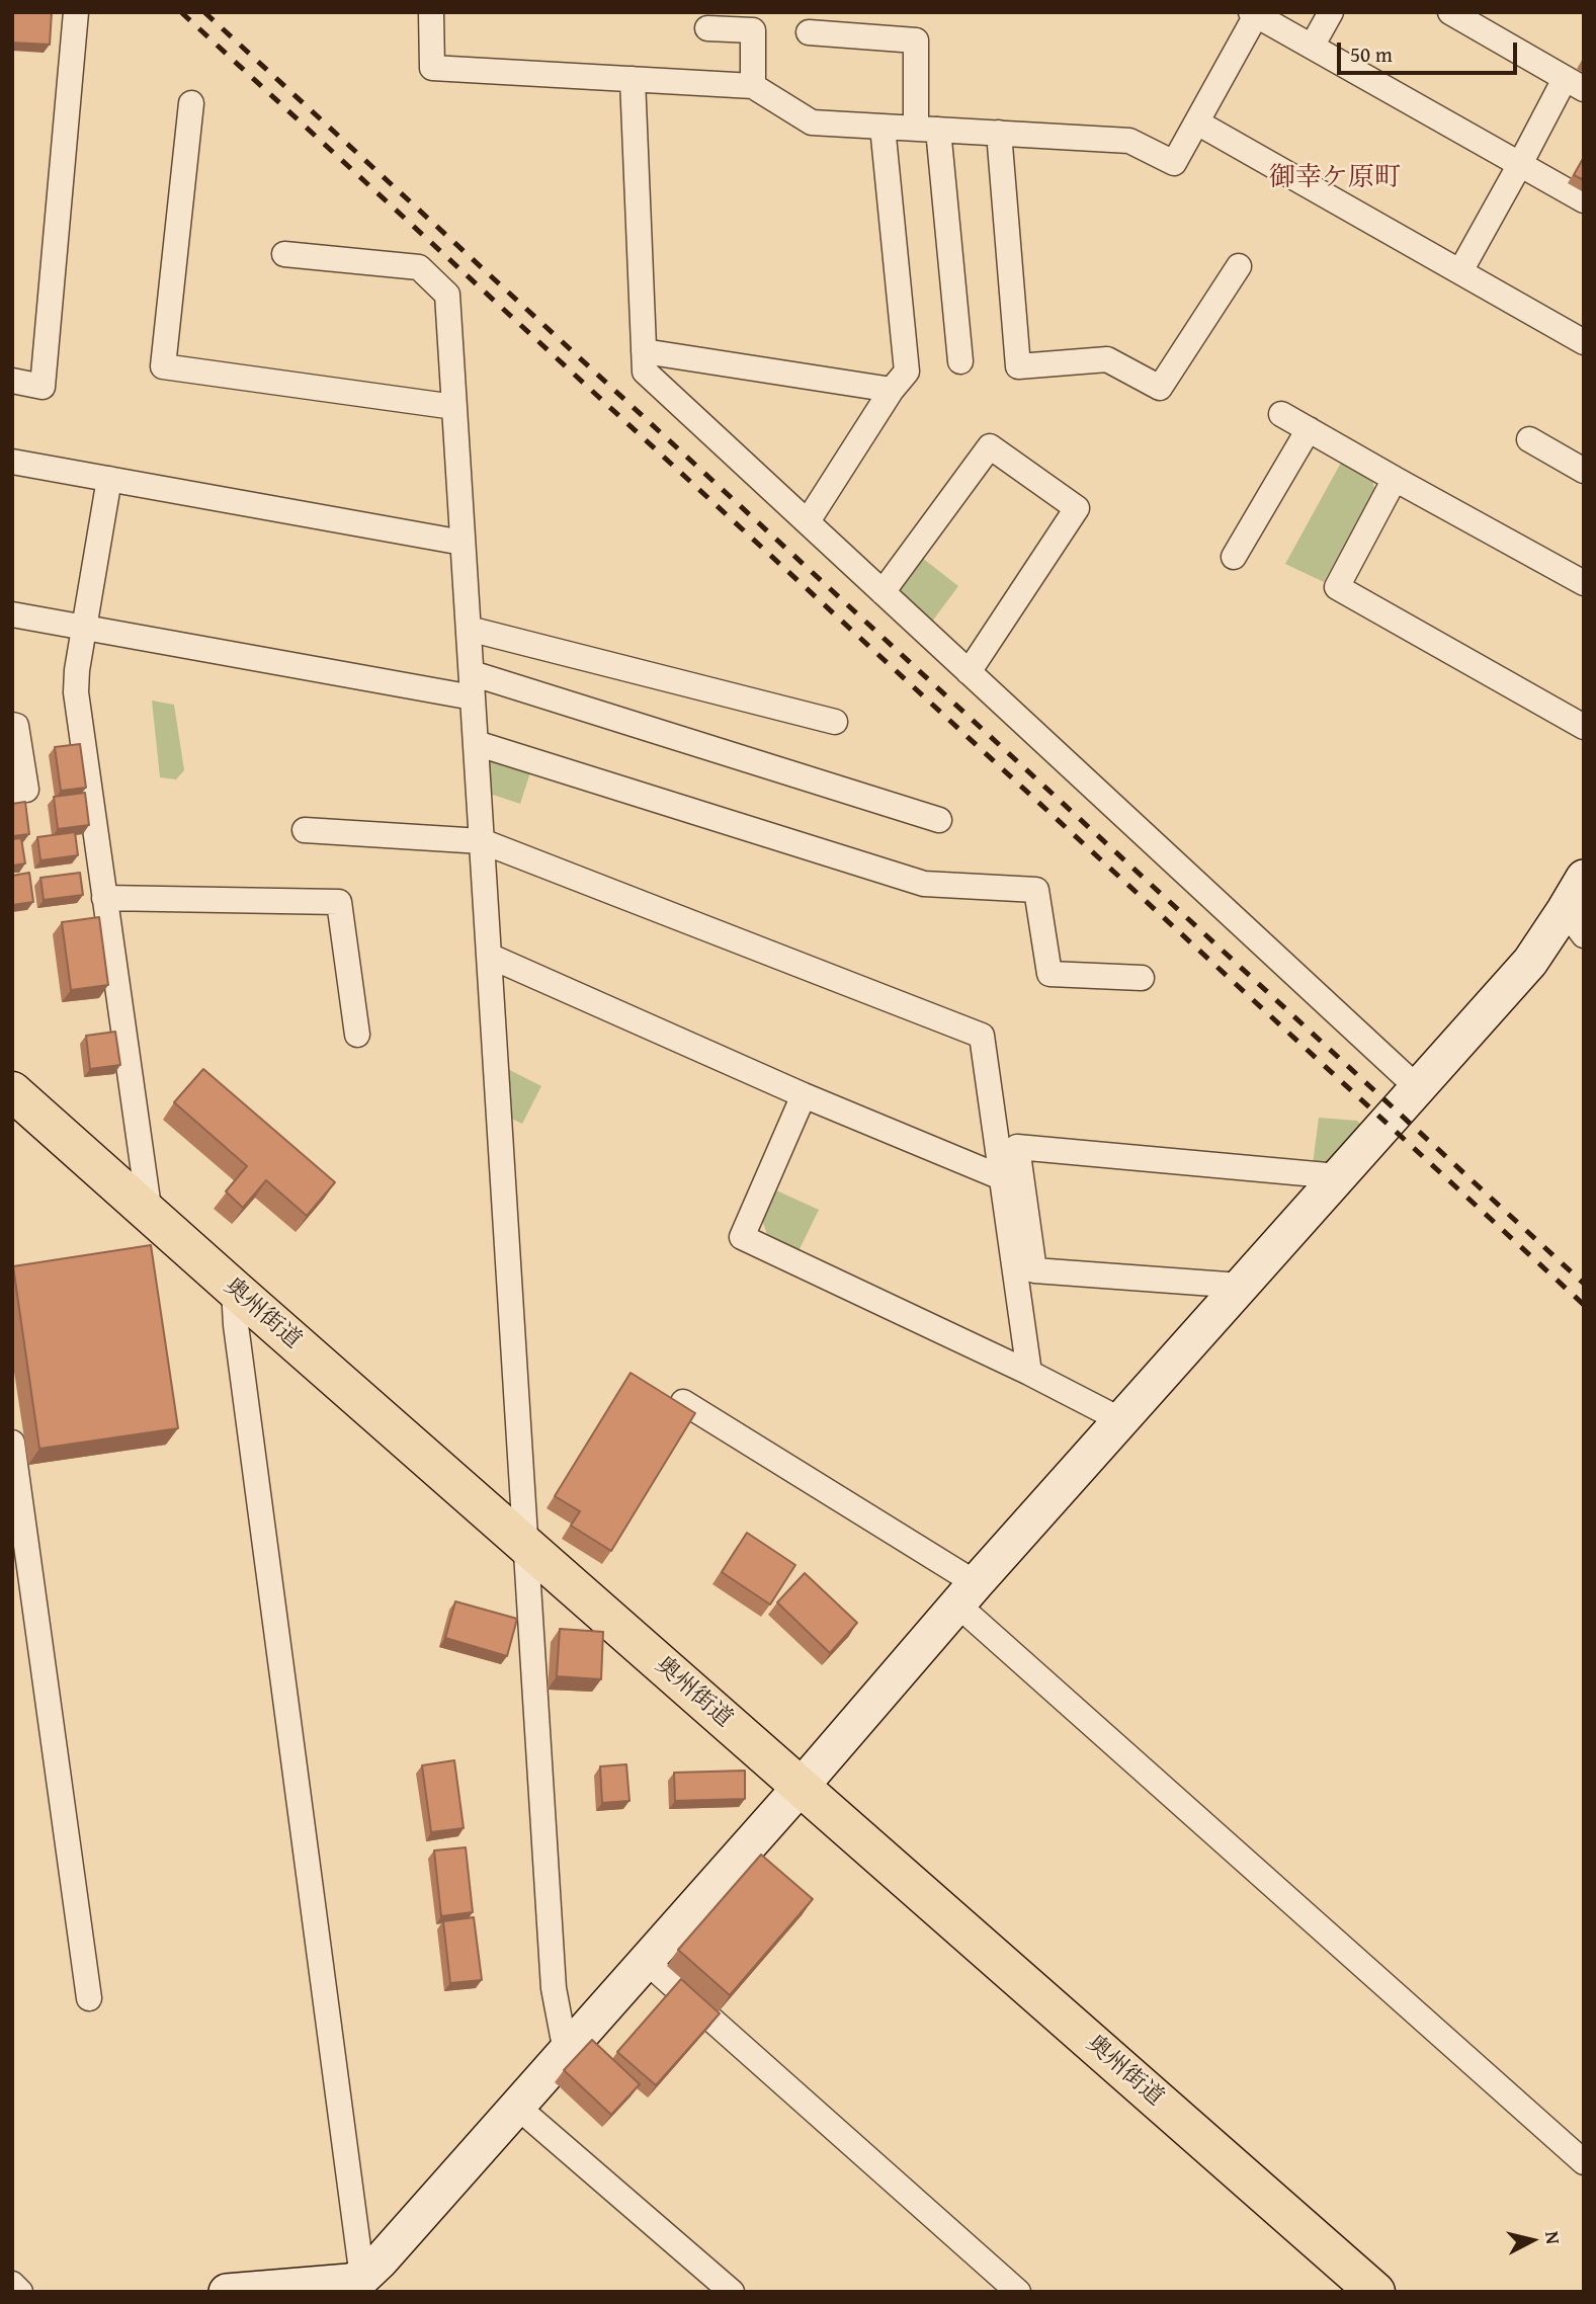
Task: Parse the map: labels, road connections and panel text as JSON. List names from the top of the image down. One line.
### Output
{"streets":{"highway":["奥州街道"]},"districts":["御幸ケ原町"],"scale_bar":"50 m","north":"right"}
